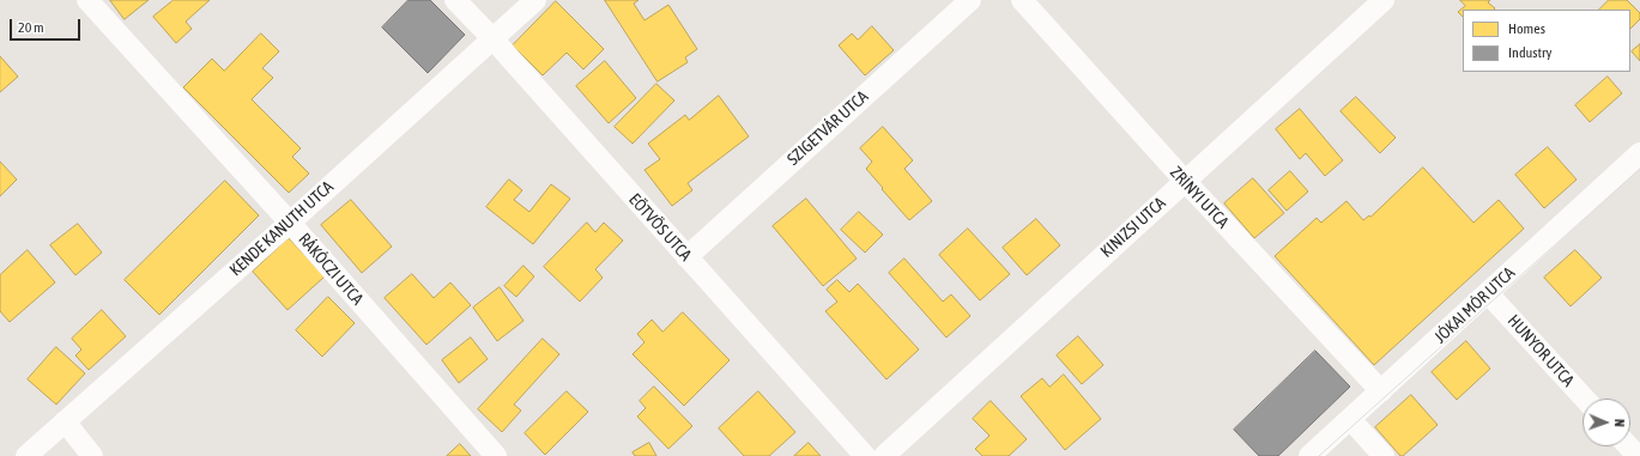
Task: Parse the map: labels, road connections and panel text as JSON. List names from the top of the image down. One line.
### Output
{"streets":{"street":["SZIGETVÁR UTCA","ZRÍNYI UTCA","EÖTVÖS UTCA","KINIZSI UTCA","KENDE KANUTH UTCA","RÁKÓCZI UTCA","JÓKAI MÓR UTCA","HUNYOR UTCA"]},"crossings":[["SZIGETVÁR UTCA","EÖTVÖS UTCA"],["ZRÍNYI UTCA","KINIZSI UTCA"],["ZRÍNYI UTCA","JÓKAI MÓR UTCA"],["EÖTVÖS UTCA","KENDE KANUTH UTCA"],["KENDE KANUTH UTCA","RÁKÓCZI UTCA"],["JÓKAI MÓR UTCA","HUNYOR UTCA"]],"legend":["Homes","Industry"],"scale_bar":"20 m","north":"right"}
